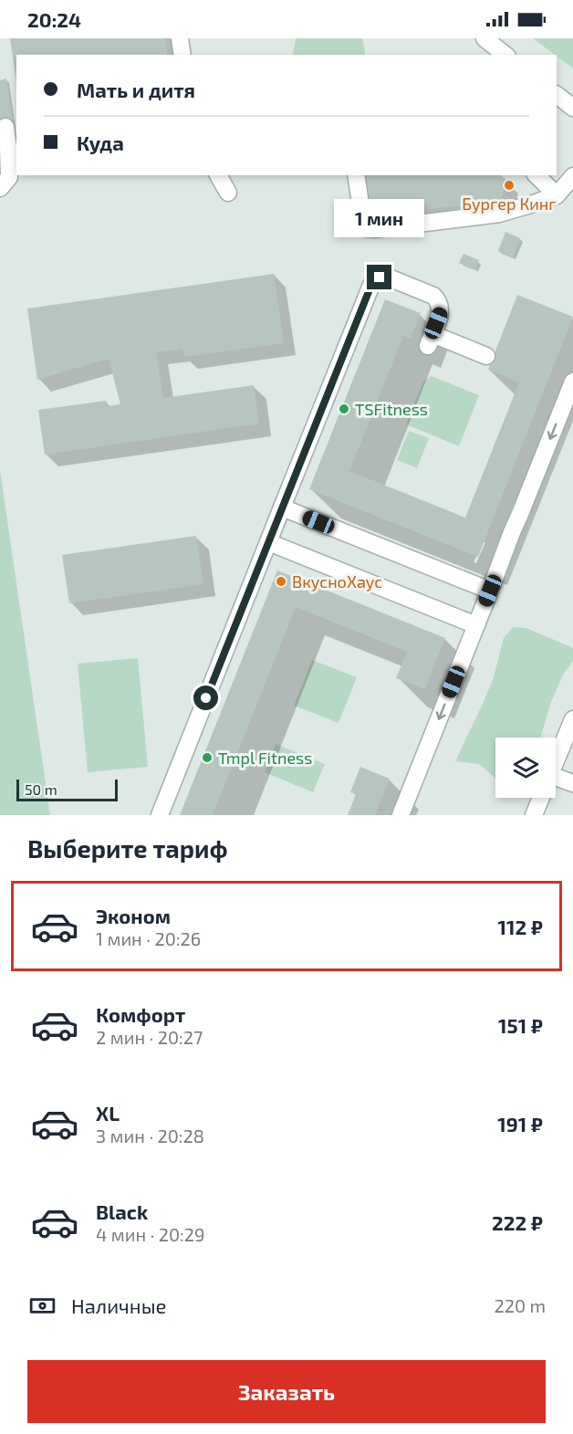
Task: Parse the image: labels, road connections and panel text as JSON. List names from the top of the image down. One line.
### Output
{"places":["Бургер Кинг","TSFitness","ВкусноХаус","Tmpl Fitness"],"scale_bar":"50 m","page":{"status":"20:24","banner":["Мать и дитя","Куда"],"bubble":"1 мин","scale":"50 m","heading":"Выберите тариф","list":[{"name":"Эконом","note":"1 мин · 20:26","value":"112 ₽"},{"name":"Комфорт","note":"2 мин · 20:27","value":"151 ₽"},{"name":"XL","note":"3 мин · 20:28","value":"191 ₽"},{"name":"Black","note":"4 мин · 20:29","value":"222 ₽"}],"pay":["Наличные","220 m"],"buttons":"Заказать"}}
